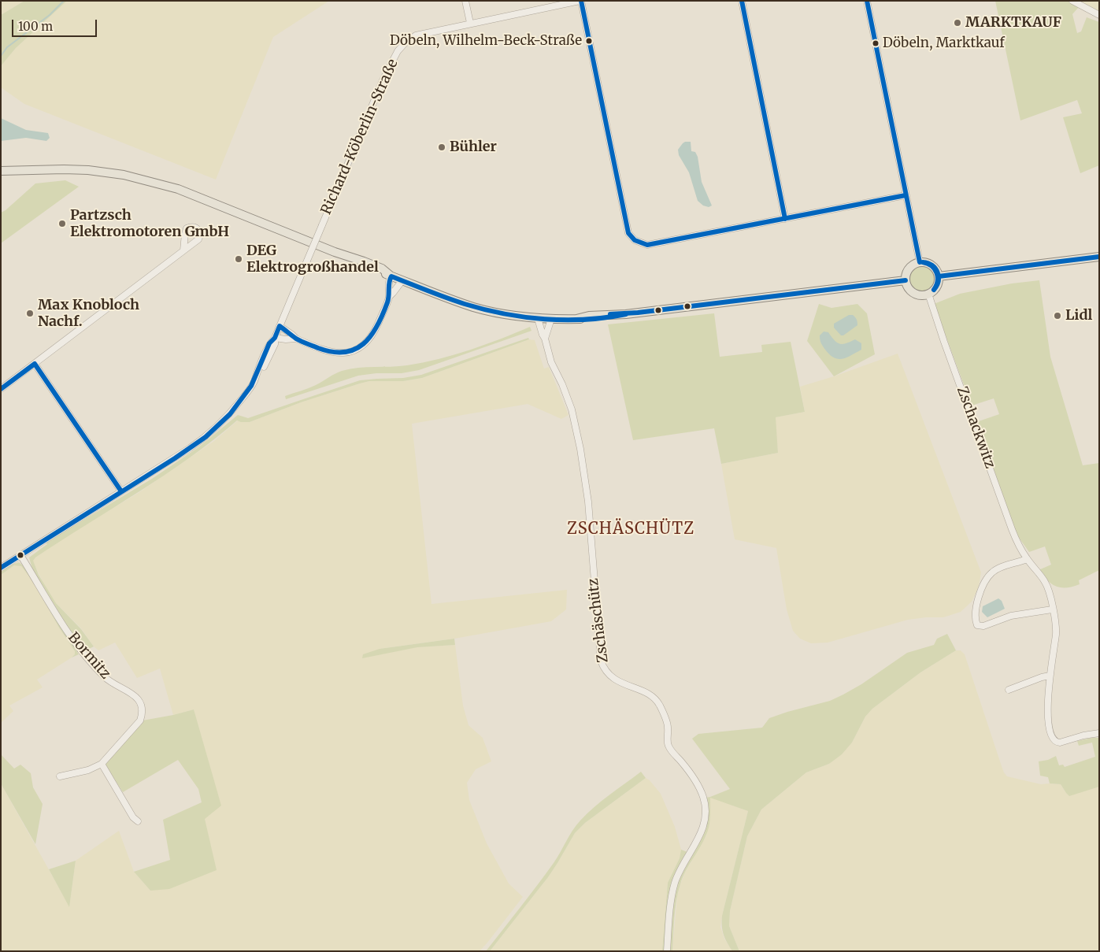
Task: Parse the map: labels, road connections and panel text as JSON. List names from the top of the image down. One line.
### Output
{"streets":{"street":["Richard-Köberlin-Straße","Zschackwitz","Zschäschütz","Bormitz"]},"crossings":[["Richard-Köberlin-Straße","Bormitz"]],"districts":["ZSCHÄSCHÜTZ"],"places":["MARKTKAUF","Döbeln, Wilhelm-Beck-Straße","Döbeln, Marktkauf","Bühler","Partzsch Elektromotoren GmbH","DEG Elektrogroßhandel","Max Knobloch Nachf.","Lidl"],"scale_bar":"100 m"}
